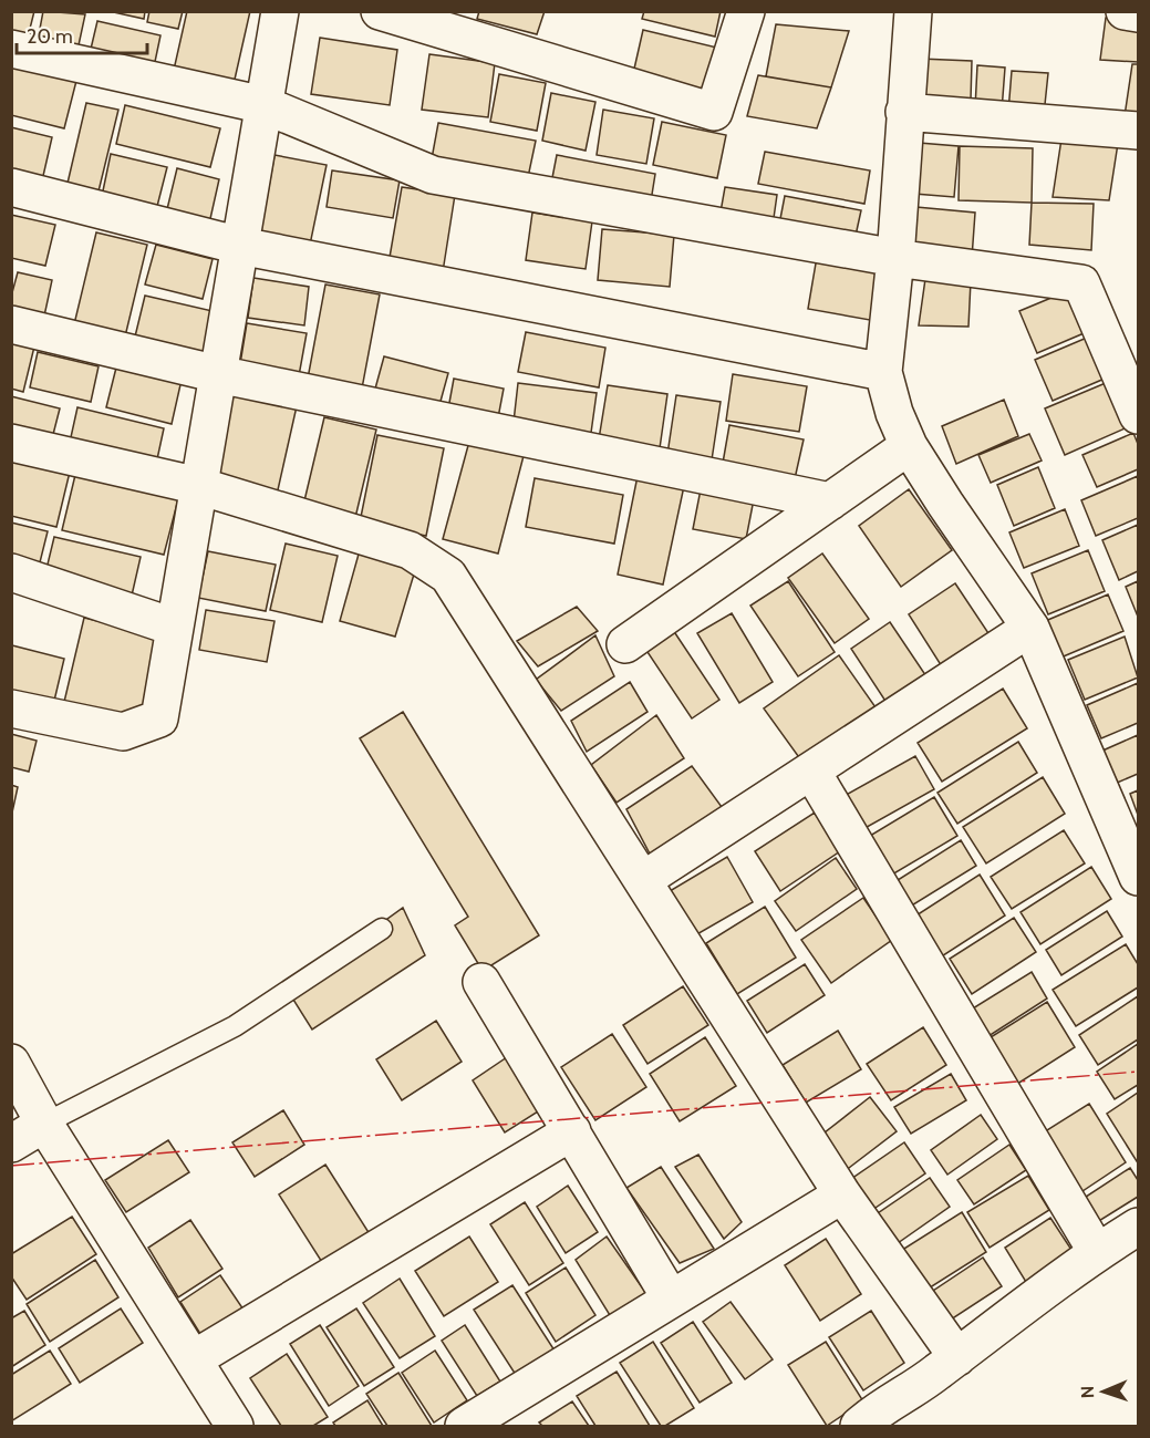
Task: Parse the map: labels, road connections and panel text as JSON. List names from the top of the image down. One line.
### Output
{"scale_bar":"20 m","north":"left"}
